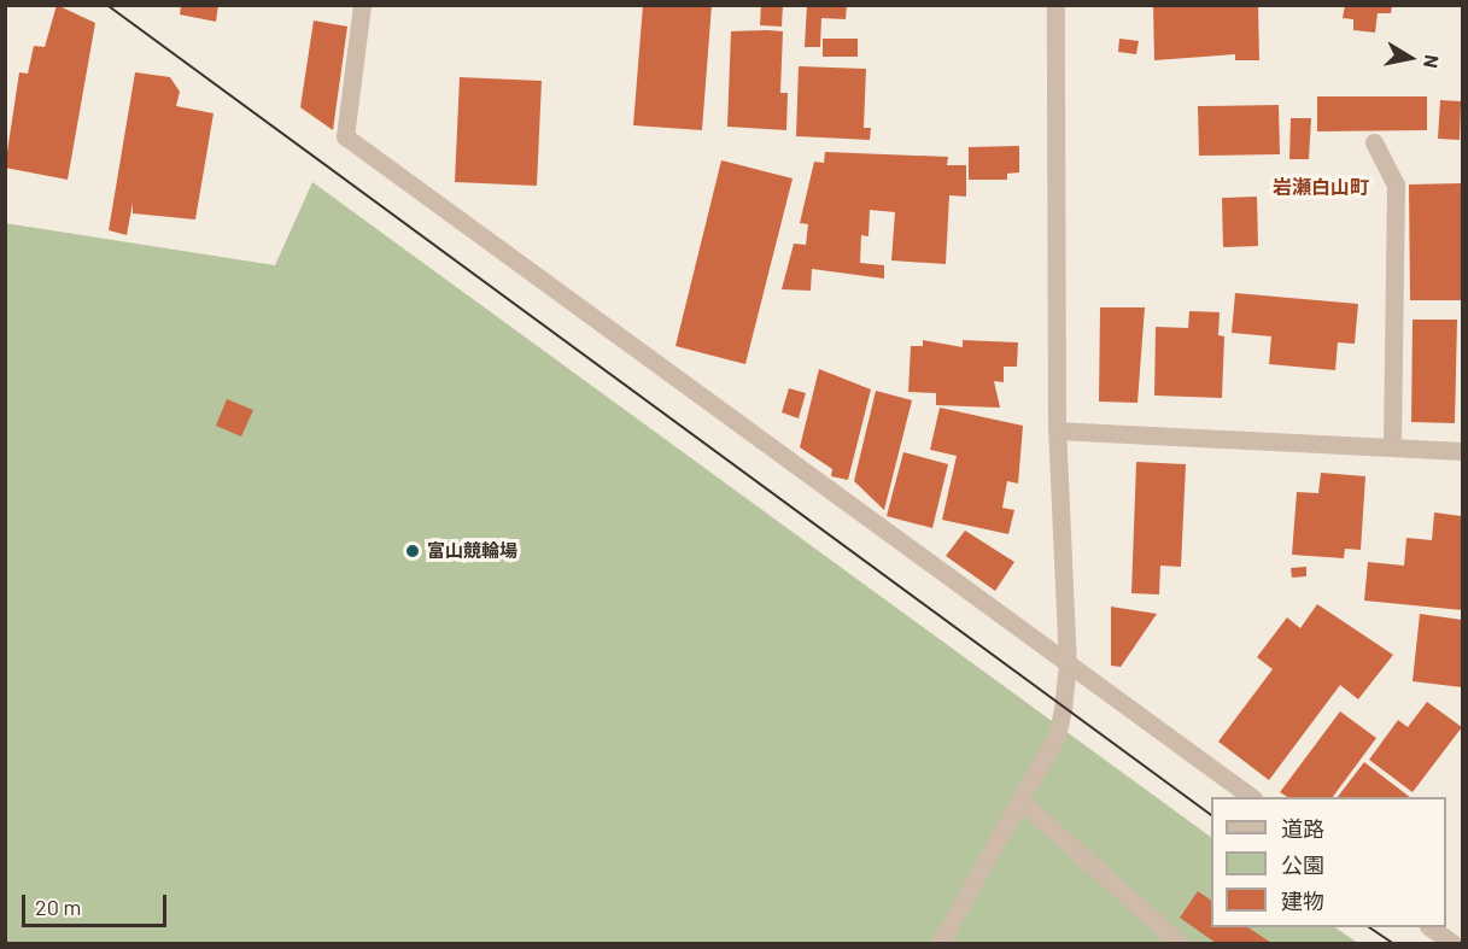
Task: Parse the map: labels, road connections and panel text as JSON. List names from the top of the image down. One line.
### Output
{"districts":["岩瀬白山町"],"places":["富山競輪場"],"legend":["道路","公園","建物"],"scale_bar":"20 m","north":"right"}
